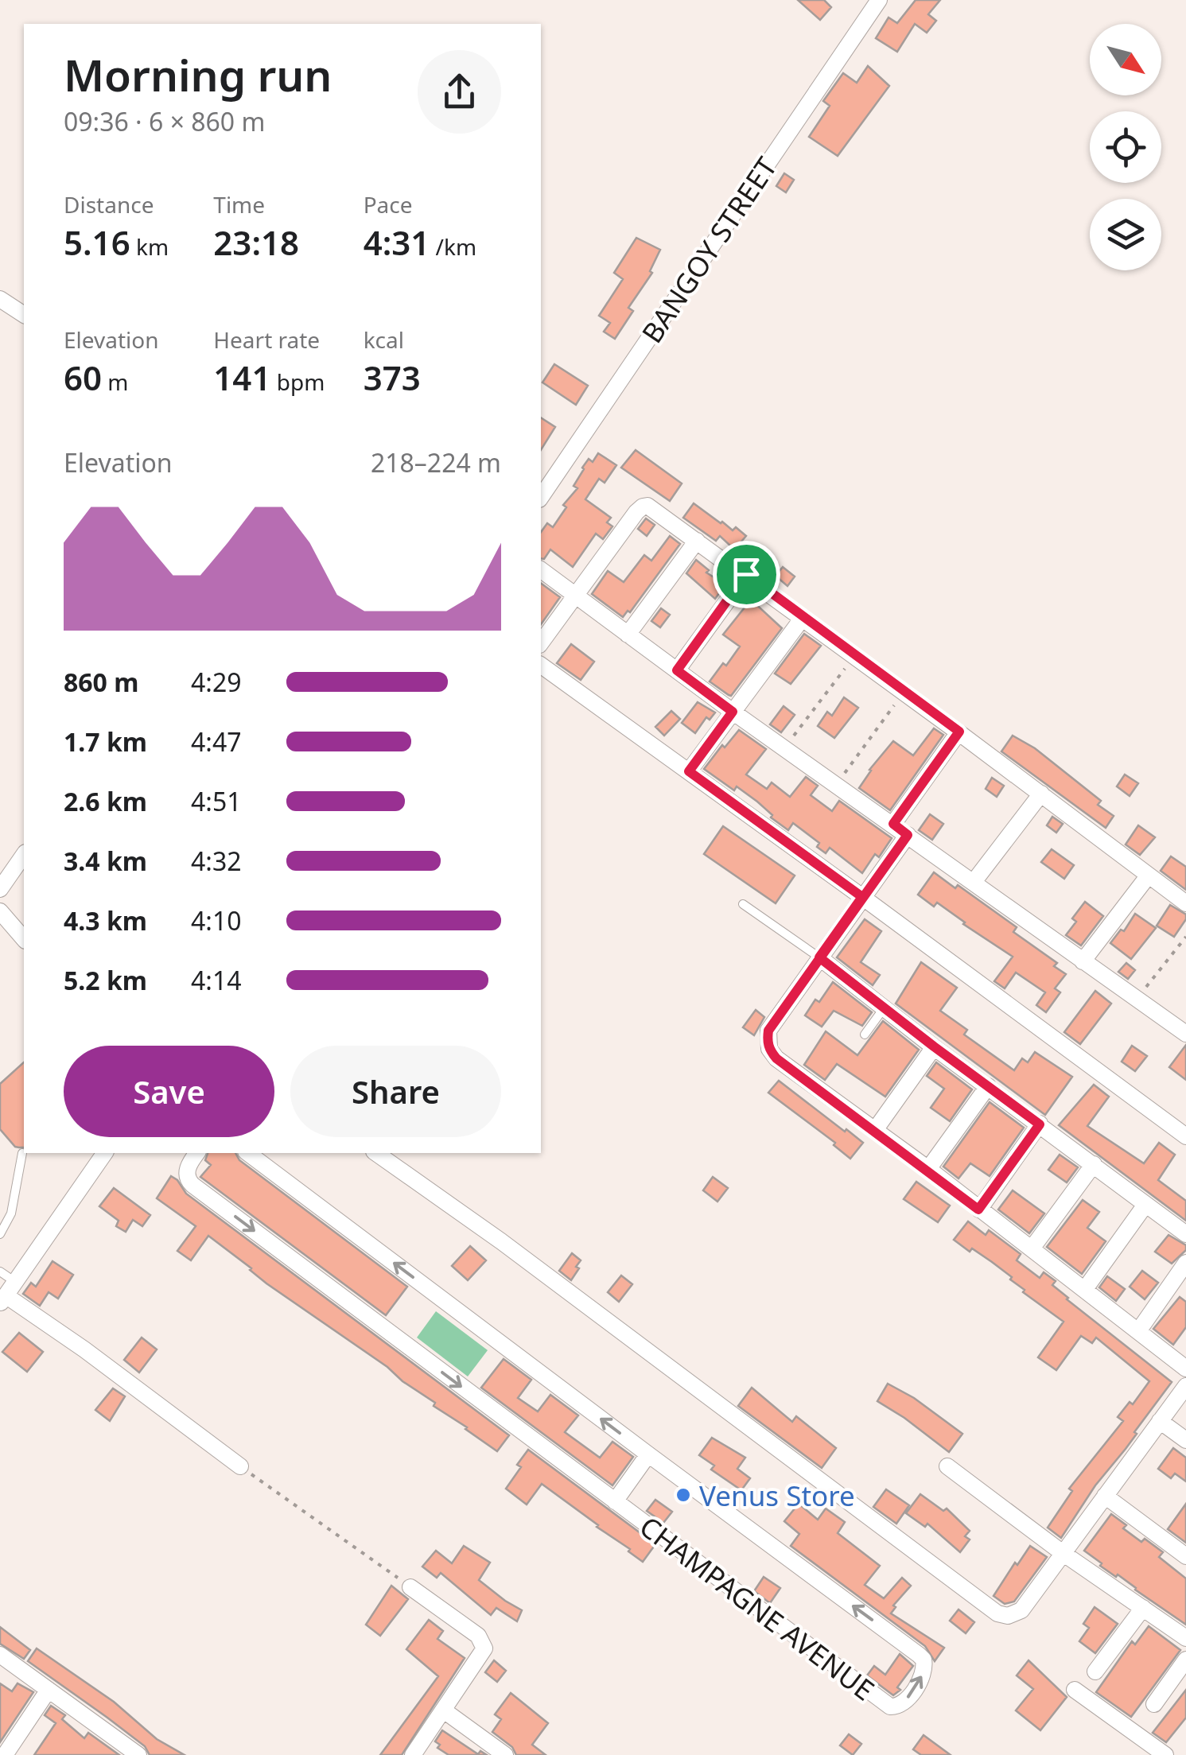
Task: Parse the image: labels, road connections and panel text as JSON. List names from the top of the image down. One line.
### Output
{"streets":{"street":["BANGOY STREET","CHAMPAGNE AVENUE"]},"places":["Venus Store"],"north":"bottom right","page":{"heading":["Morning run","09:36 · 6 × 860 m"],"stats":[["Distance","5.16 km"],["Time","23:18"],["Pace","4:31 /km"],["Elevation","60 m"],["Heart rate","141 bpm"],["kcal","373"]],"chart":["Elevation","218–224 m"],"list":[{"name":"860 m","note":"4:29"},{"name":"1.7 km","note":"4:47"},{"name":"2.6 km","note":"4:51"},{"name":"3.4 km","note":"4:32"},{"name":"4.3 km","note":"4:10"},{"name":"5.2 km","note":"4:14"}],"buttons":["Save","Share"]}}
